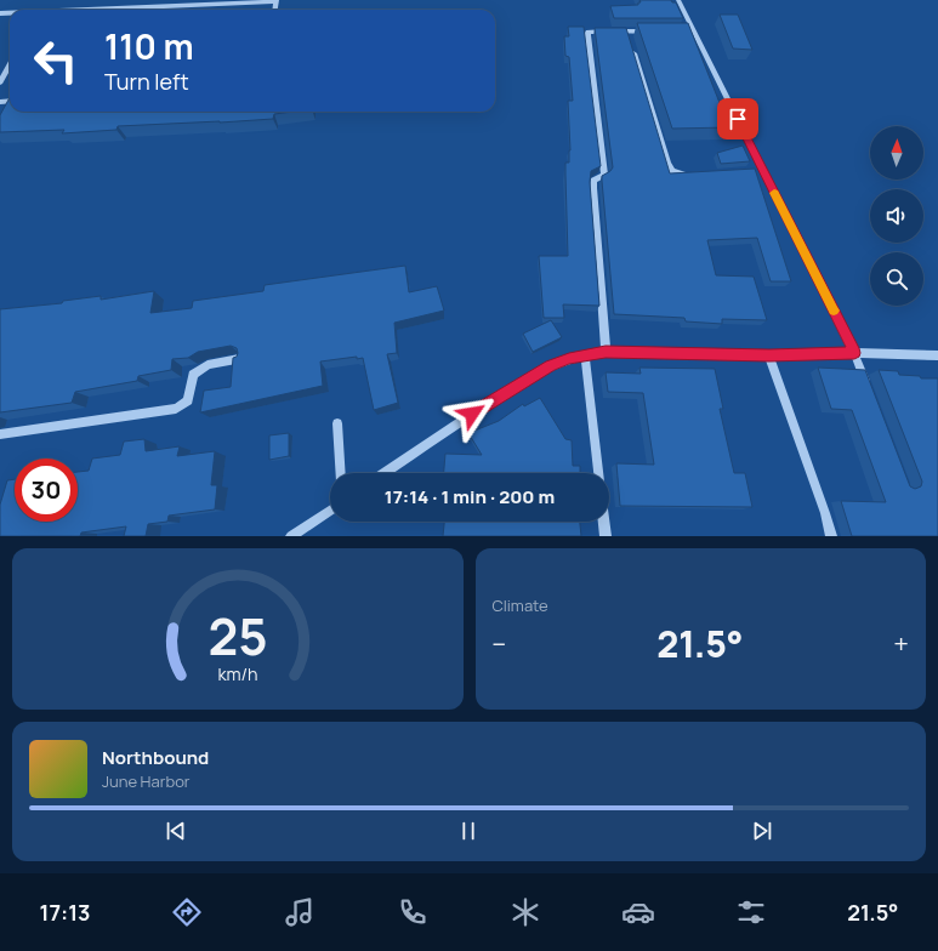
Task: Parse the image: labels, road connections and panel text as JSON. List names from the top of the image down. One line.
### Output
{"north":"top","page":{"turn":["110 m","Turn left"],"limit":"30","trip":"17:14 · 1 min · 200 m","tile":"Climate","heat":["−","21.5°","+"],"song":["Northbound","June Harbor"],"tabs":["17:13","21.5°"],"gauge":["25","km/h"]}}
